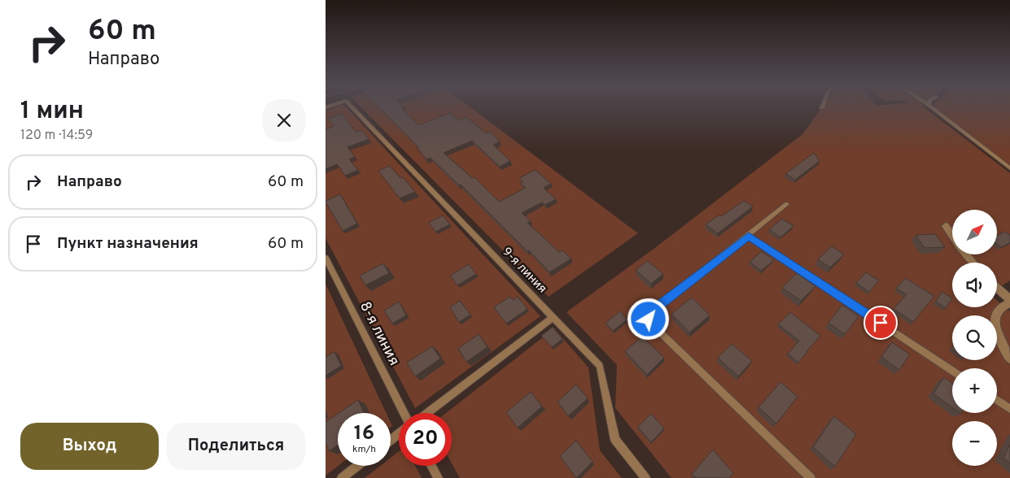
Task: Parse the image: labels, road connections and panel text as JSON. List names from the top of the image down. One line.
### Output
{"streets":{"lane":["9-я линия","8-я линия"]},"north":"top right","page":{"turn":["60 m","Направо"],"heading":["1 мин","120 m · 14:59"],"list":[{"name":"Направо","value":"60 m"},{"name":"Пункт назначения","value":"60 m"}],"map_buttons":["+","−"],"speed":"16 km/h","limit":"20","buttons":["Выход","Поделиться"]}}
